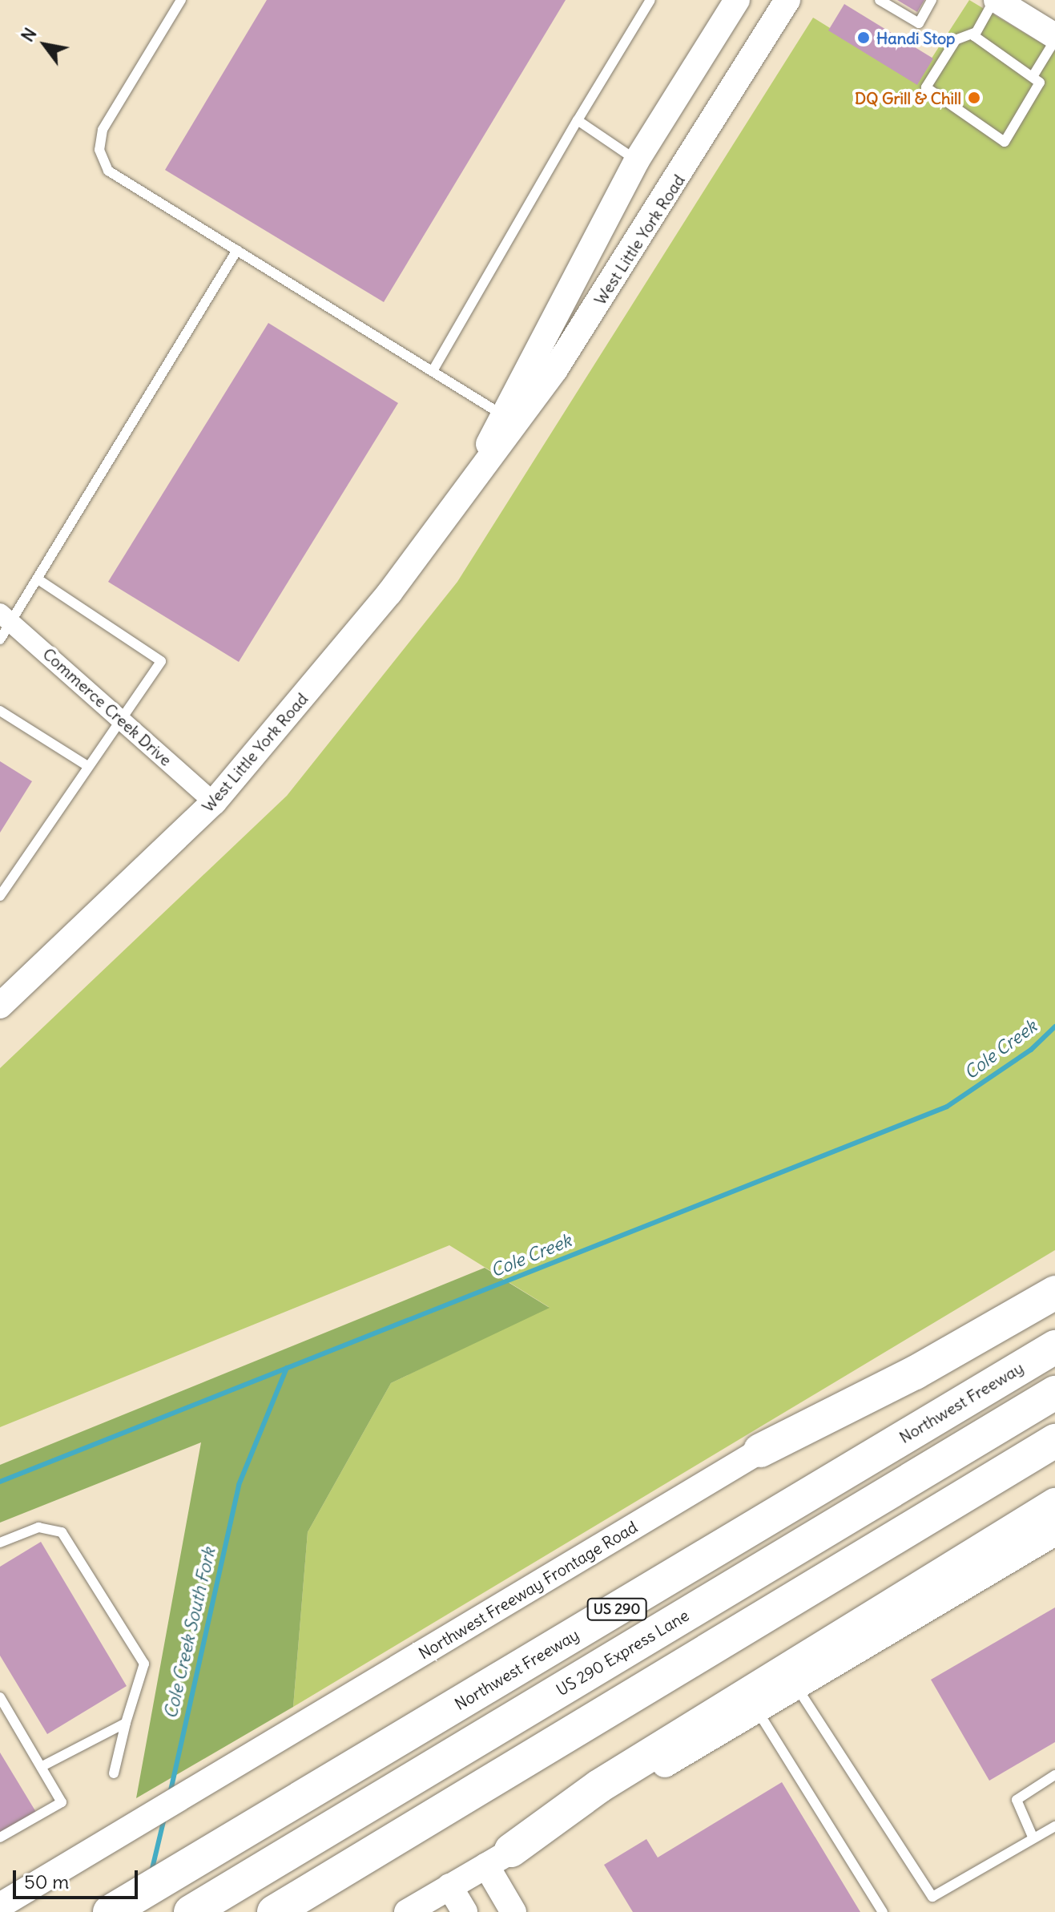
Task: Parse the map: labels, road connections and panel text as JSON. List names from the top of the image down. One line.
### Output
{"streets":{"highway":["Northwest Freeway","US 290","US 290 Express Lane"],"main road":["West Little York Road","Northwest Freeway Frontage Road"],"street":["Commerce Creek Drive"]},"crossings":[["West Little York Road","Commerce Creek Drive"]],"water":["Cole Creek","Cole Creek South Fork"],"places":["Handi Stop","DQ Grill & Chill"],"scale_bar":"50 m","north":"top left"}
